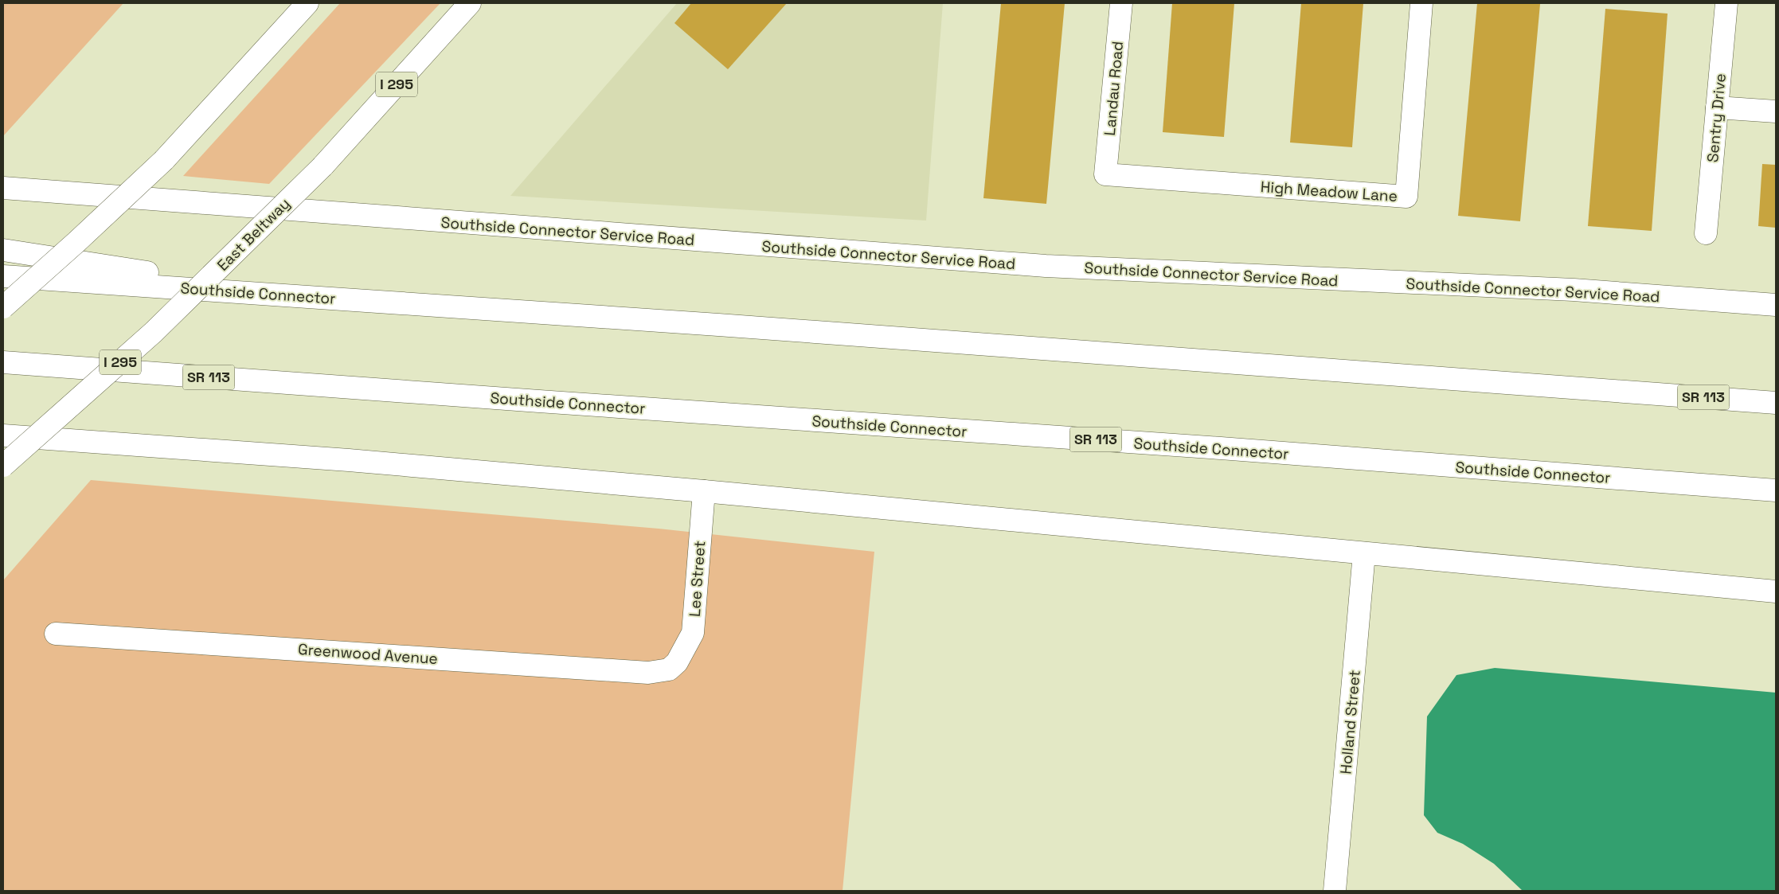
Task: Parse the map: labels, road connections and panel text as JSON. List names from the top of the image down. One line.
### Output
{"streets":{"main road":["I 295","Landau Road","Sentry Drive","High Meadow Lane","Southside Connector Service Road","East Beltway","Southside Connector","SR 113","Lee Street","Greenwood Avenue","Holland Street"]},"crossings":[["Landau Road","High Meadow Lane"],["Lee Street","Greenwood Avenue"]]}
